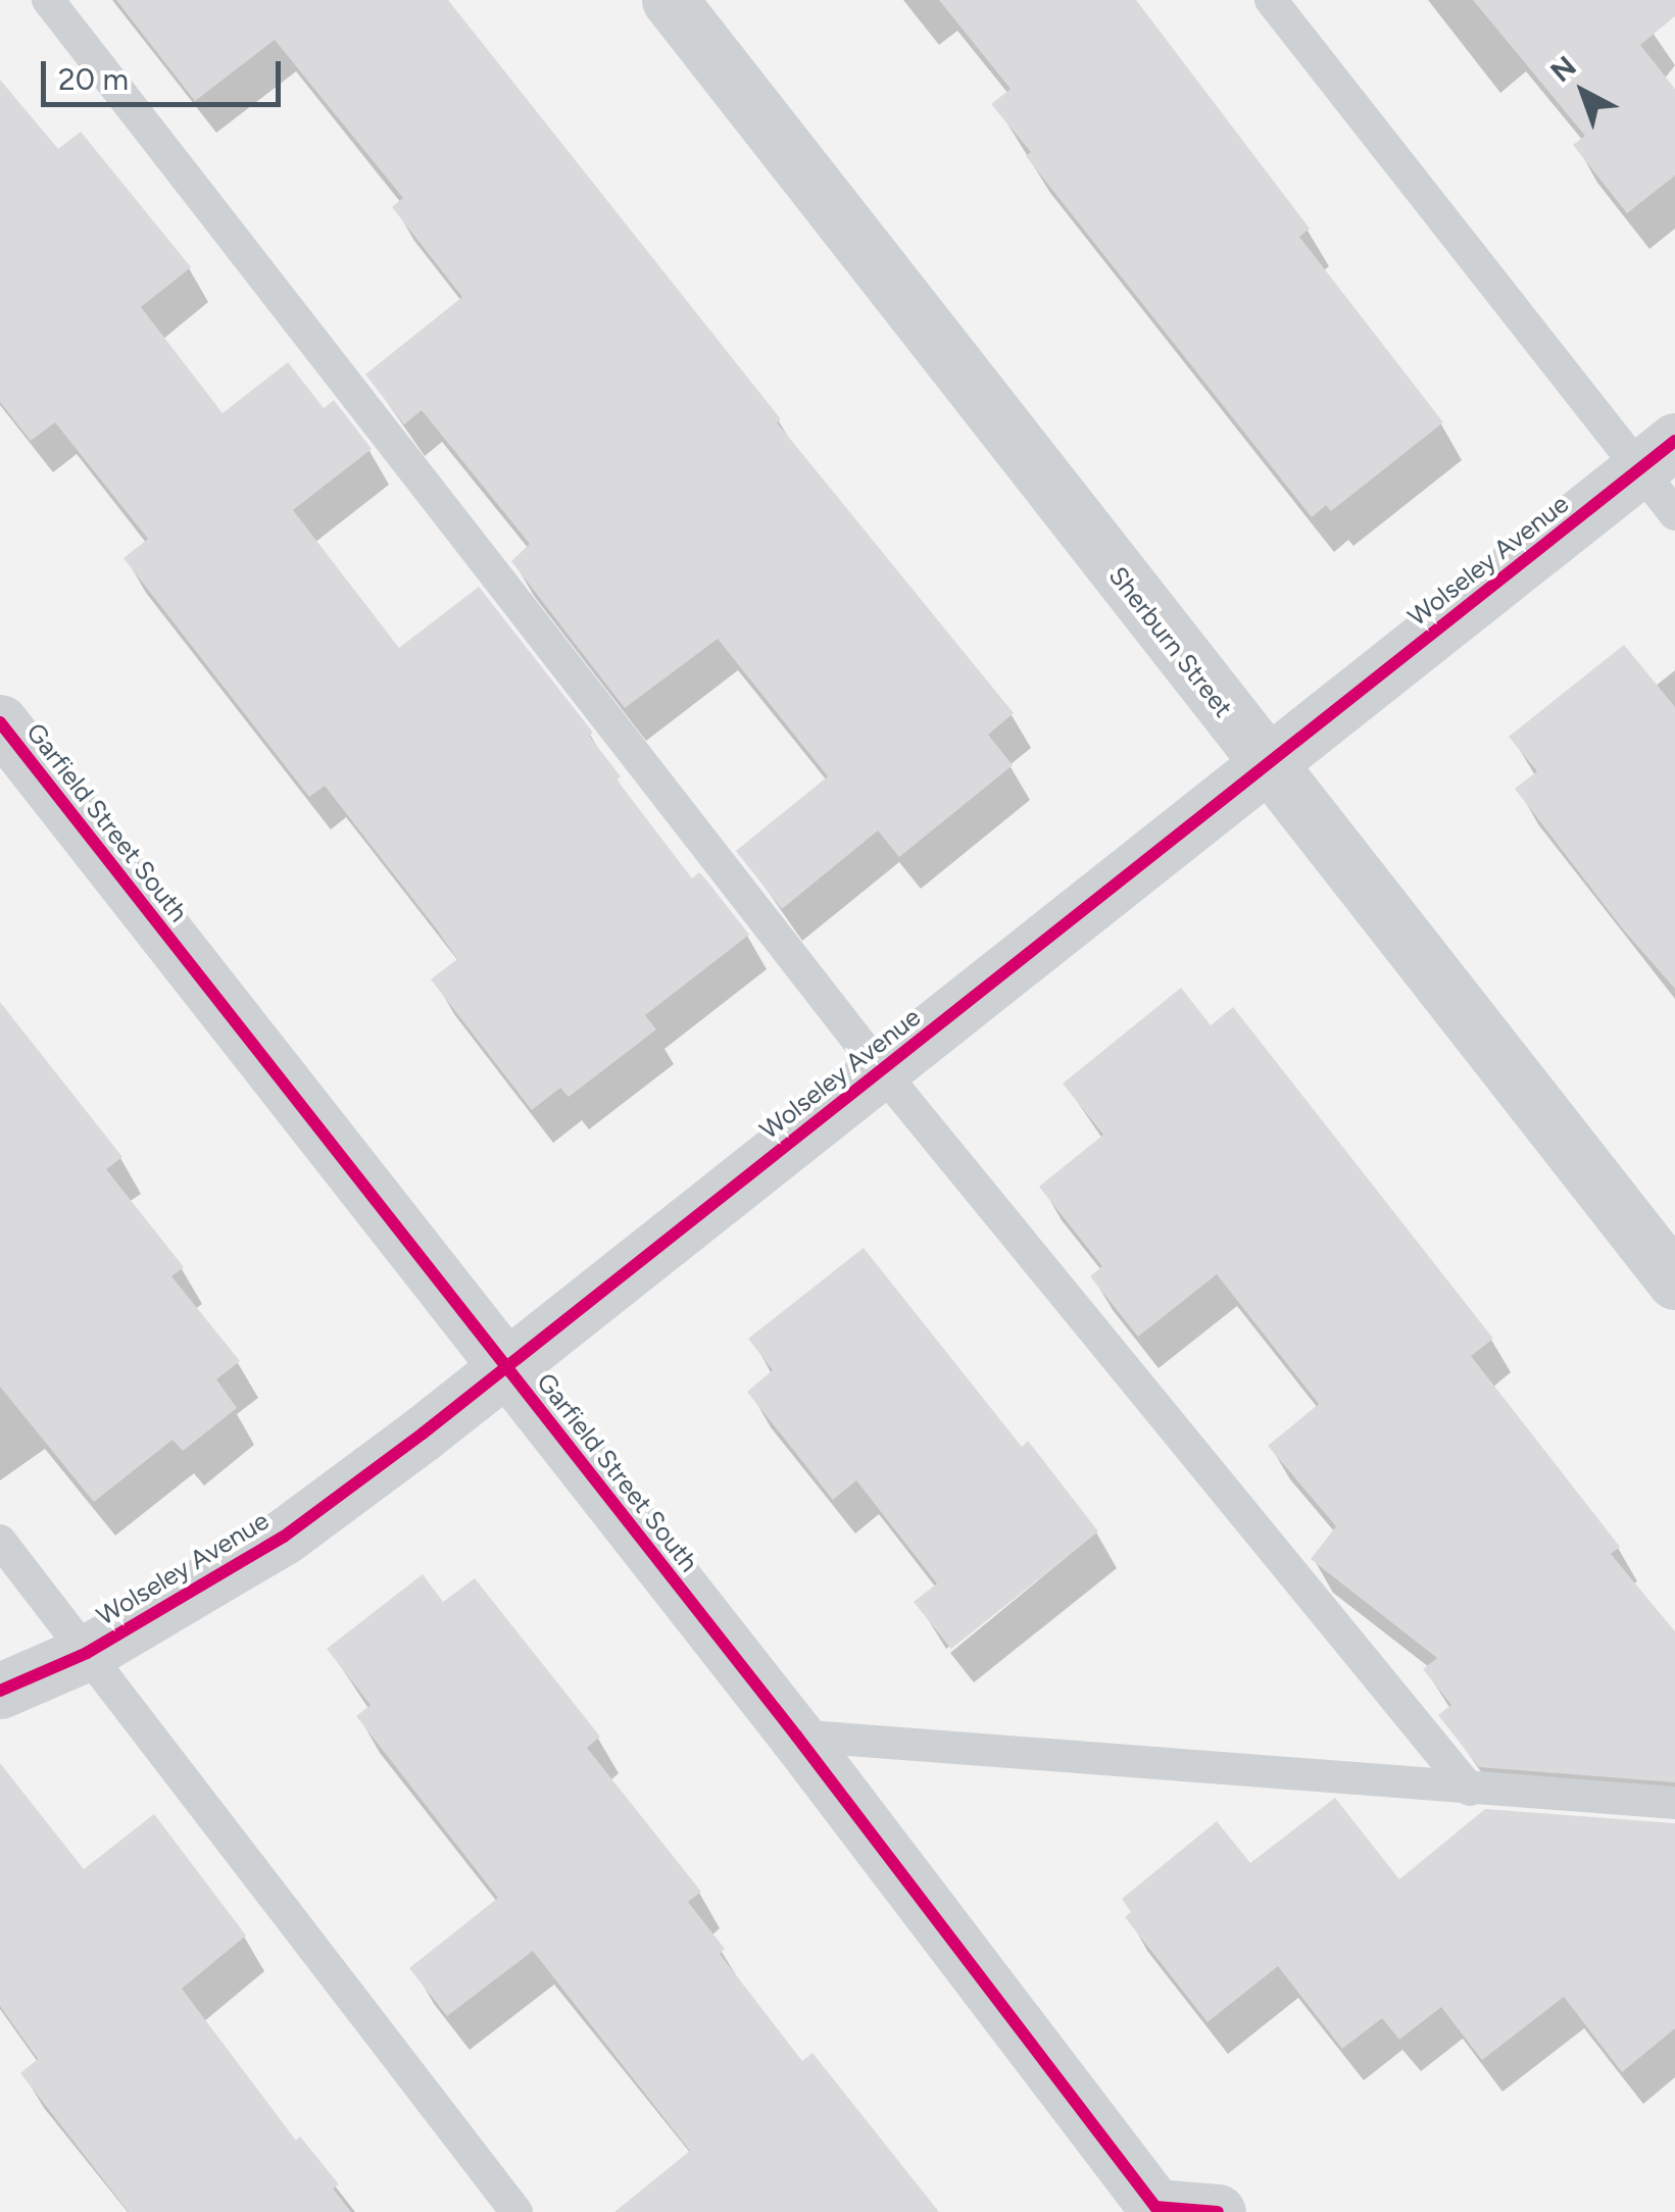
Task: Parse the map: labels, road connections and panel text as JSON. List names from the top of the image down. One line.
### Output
{"streets":{"street":["Wolseley Avenue","Sherburn Street","Garfield Street South"]},"crossings":[["Wolseley Avenue","Sherburn Street"],["Wolseley Avenue","Garfield Street South"]],"scale_bar":"20 m","north":"top left"}
